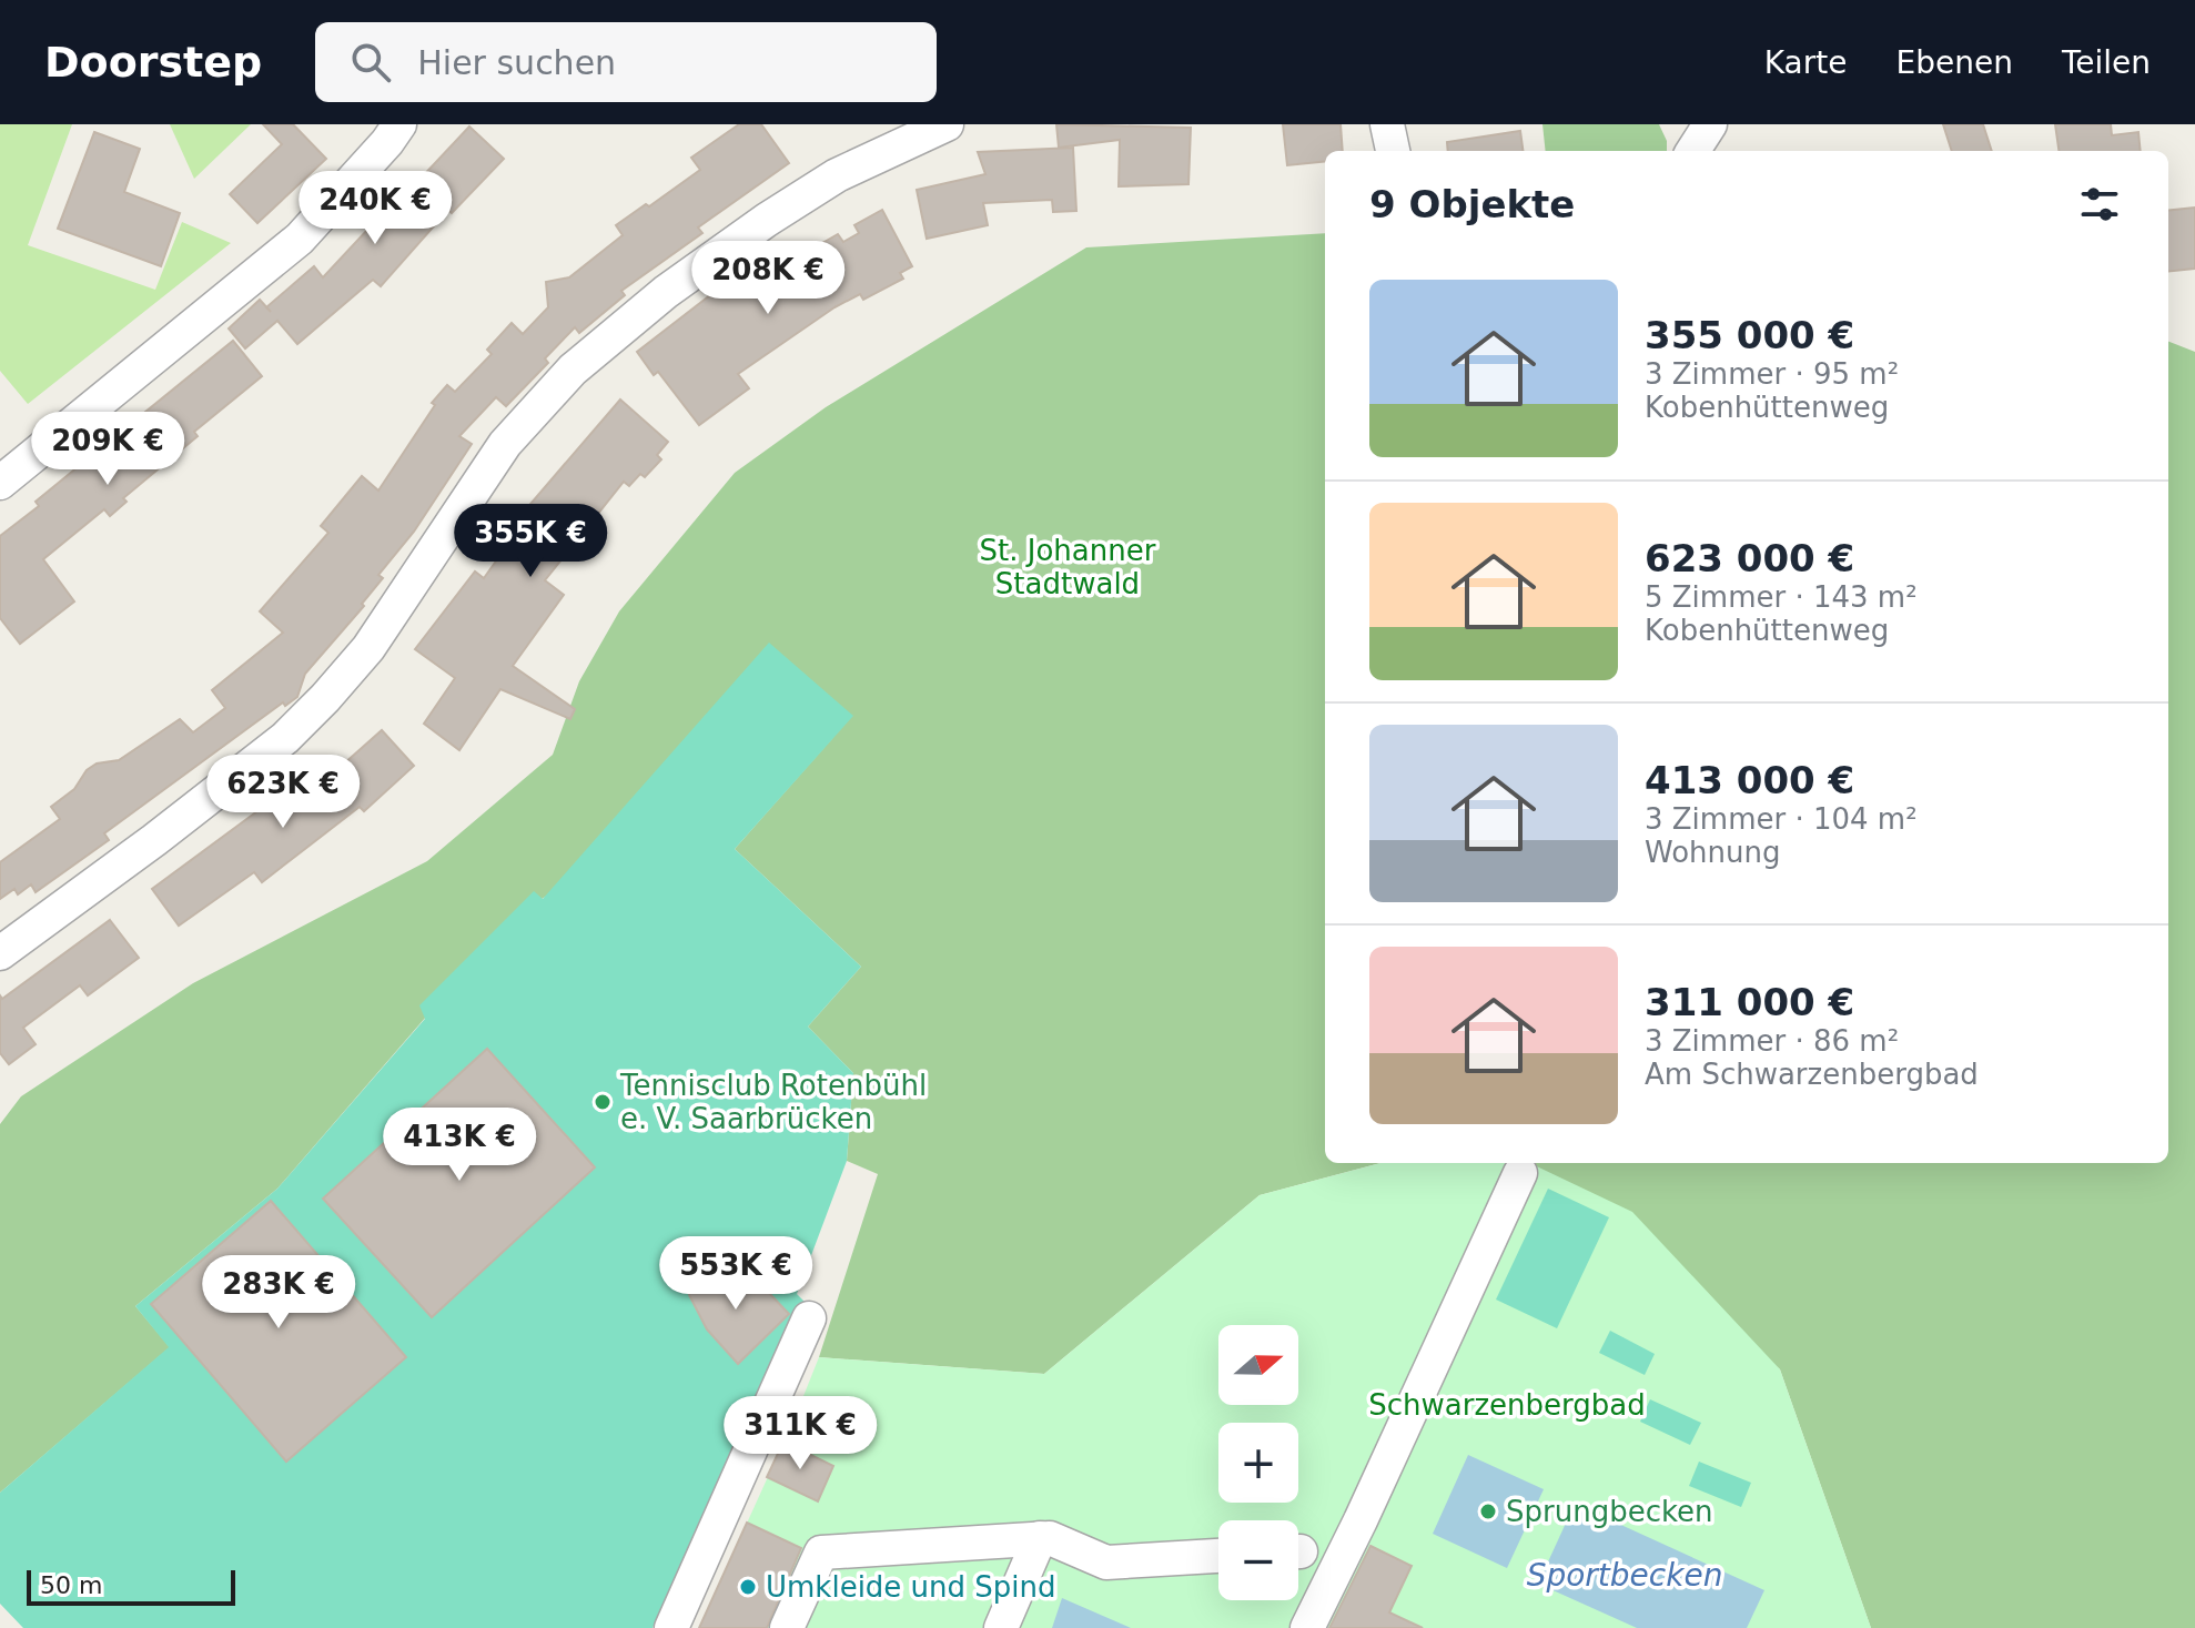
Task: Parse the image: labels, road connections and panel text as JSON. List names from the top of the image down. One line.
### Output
{"water":["Sportbecken"],"parks":["St. Johanner Stadtwald","Schwarzenbergbad"],"places":["Tennisclub Rotenbühl e. V. Saarbrücken","Sprungbecken","Umkleide und Spind"],"scale_bar":"50 m","north":"right","page":{"header":"Doorstep","search":"Hier suchen","nav":["Karte","Ebenen","Teilen"],"heading":"9 Objekte","price":["240K €","208K €","209K €","355K €","623K €","413K €","553K €","283K €","311K €"],"list":[{"name":"355 000 €","note":"3 Zimmer · 95 m² · Kobenhüttenweg"},{"name":"623 000 €","note":"5 Zimmer · 143 m² · Kobenhüttenweg"},{"name":"413 000 €","note":"3 Zimmer · 104 m² · Wohnung"},{"name":"311 000 €","note":"3 Zimmer · 86 m² · Am Schwarzenbergbad"}],"map_buttons":["+","−"],"scale":"50 m"}}
